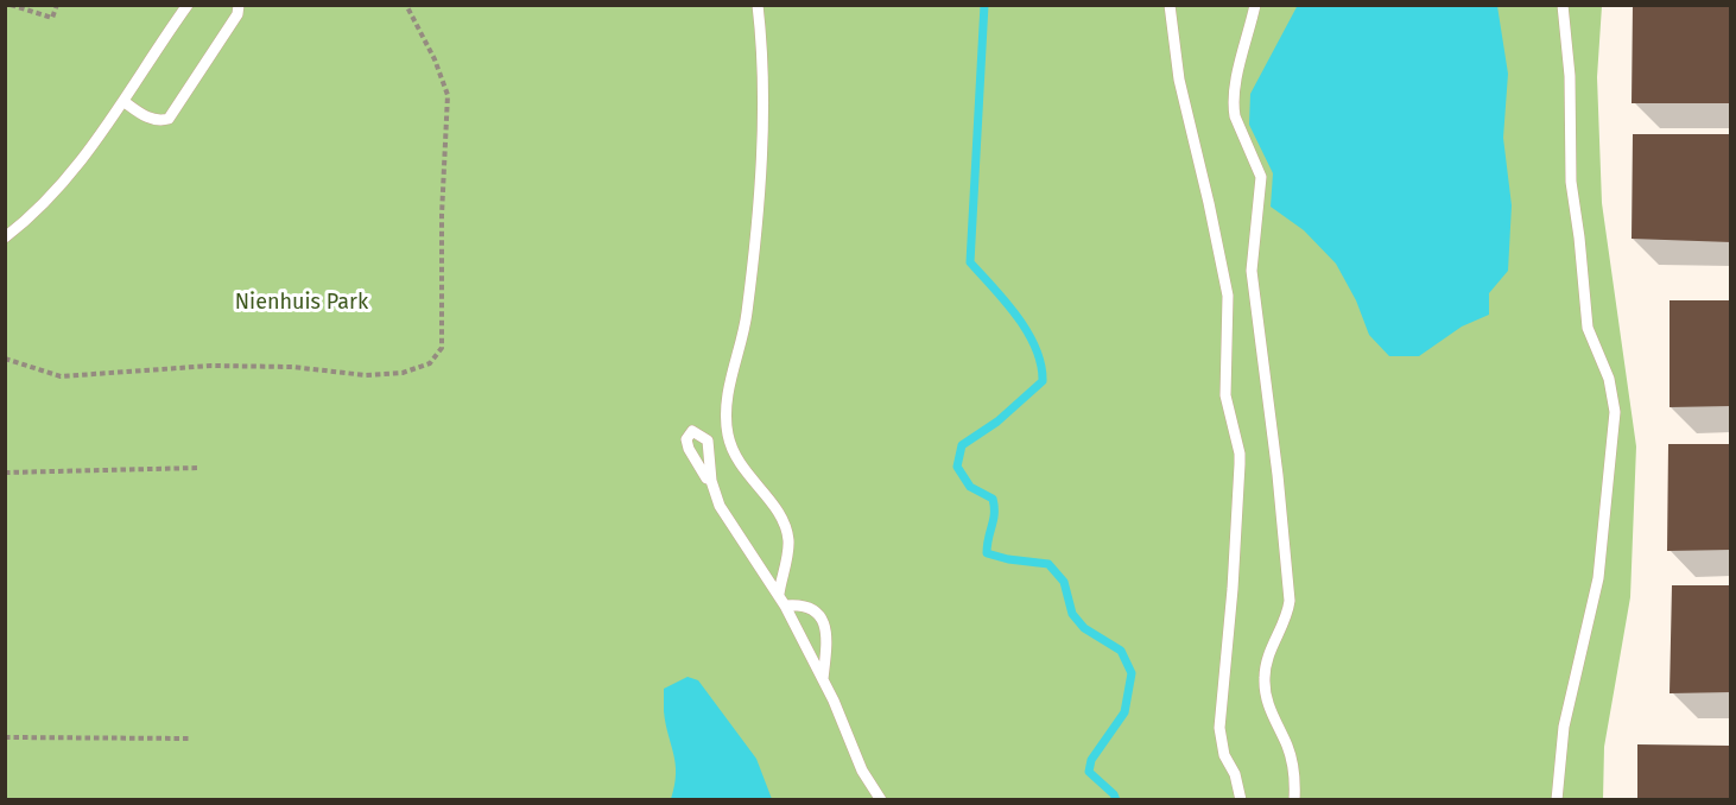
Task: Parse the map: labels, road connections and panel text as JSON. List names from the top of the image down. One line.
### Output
{"parks":["Nienhuis Park"]}
